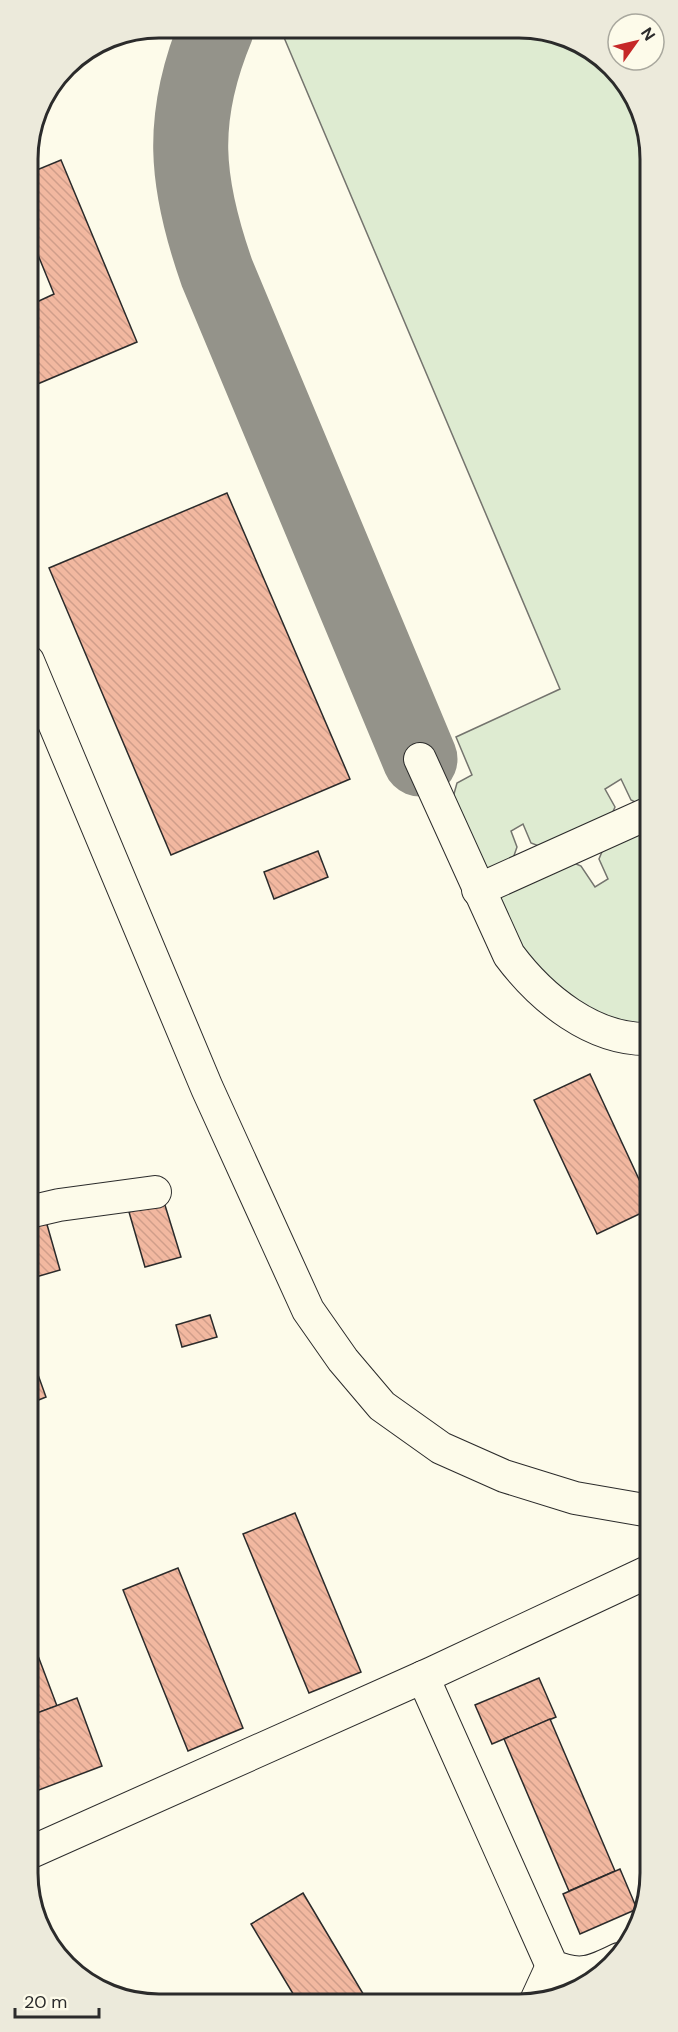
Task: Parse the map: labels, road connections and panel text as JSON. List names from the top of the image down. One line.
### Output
{"scale_bar":"20 m","north":"top right"}
